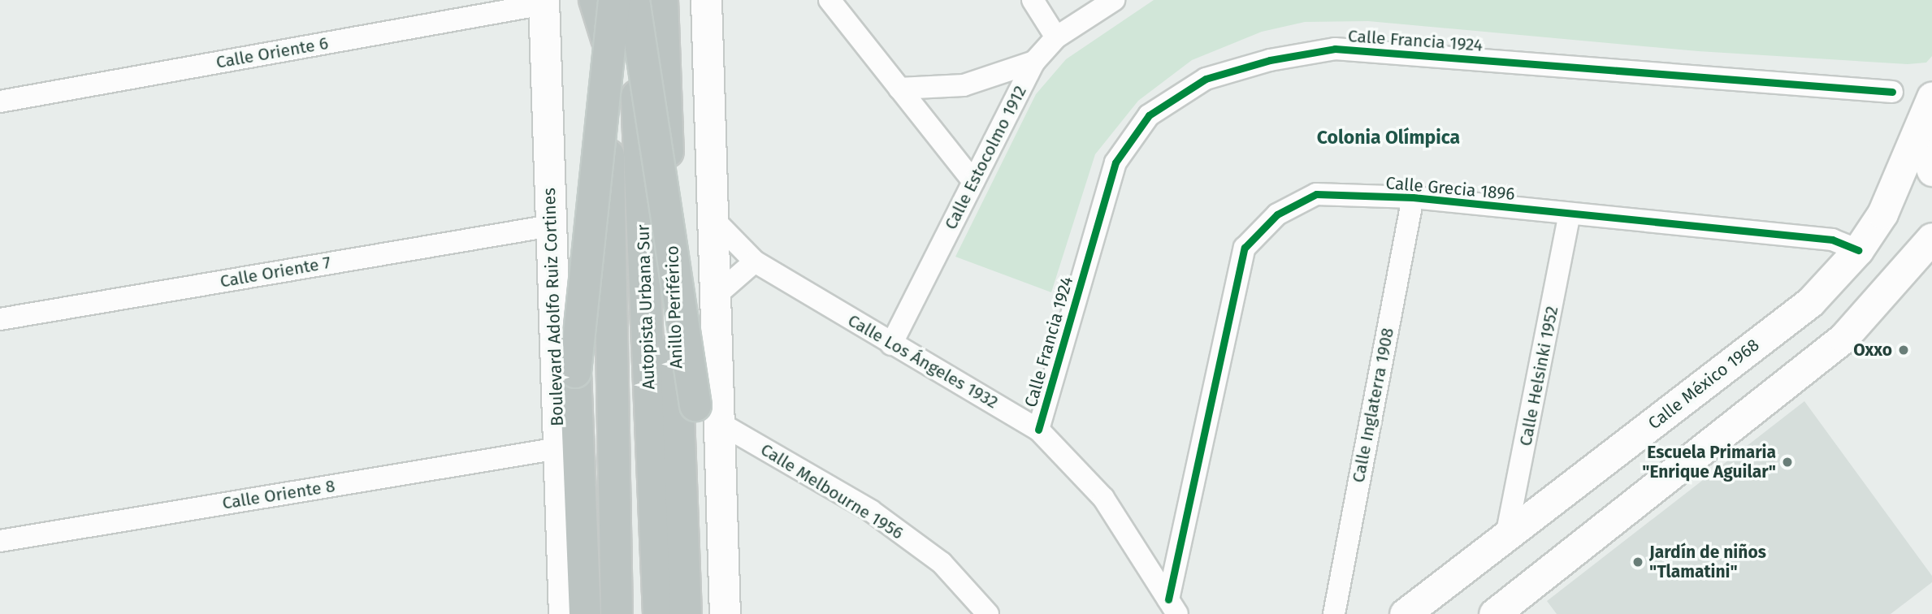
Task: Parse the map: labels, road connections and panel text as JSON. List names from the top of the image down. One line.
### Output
{"streets":{"highway":["Autopista Urbana Sur","Anillo Periférico"],"street":["Calle Francia 1924","Calle Oriente 6","Calle Estocolmo 1912","Calle Grecia 1896","Calle Oriente 7","Boulevard Adolfo Ruiz Cortines","Calle Los Ángeles 1932","Calle Helsinki 1952","Calle México 1968","Calle Inglaterra 1908","Calle Melbourne 1956","Calle Oriente 8"]},"crossings":[["Calle Francia 1924","Calle Los Ángeles 1932"],["Calle Oriente 6","Boulevard Adolfo Ruiz Cortines"],["Calle Estocolmo 1912","Calle Los Ángeles 1932"],["Calle Grecia 1896","Calle Los Ángeles 1932"],["Calle Grecia 1896","Calle Helsinki 1952"],["Calle Grecia 1896","Calle México 1968"],["Calle Grecia 1896","Calle Inglaterra 1908"],["Calle Oriente 7","Boulevard Adolfo Ruiz Cortines"],["Boulevard Adolfo Ruiz Cortines","Calle Oriente 8"],["Calle Helsinki 1952","Calle México 1968"]],"districts":["Colonia Olímpica"],"places":["Oxxo","Escuela Primaria \"Enrique Aguilar\"","Jardín de niños \"Tlamatini\""]}
